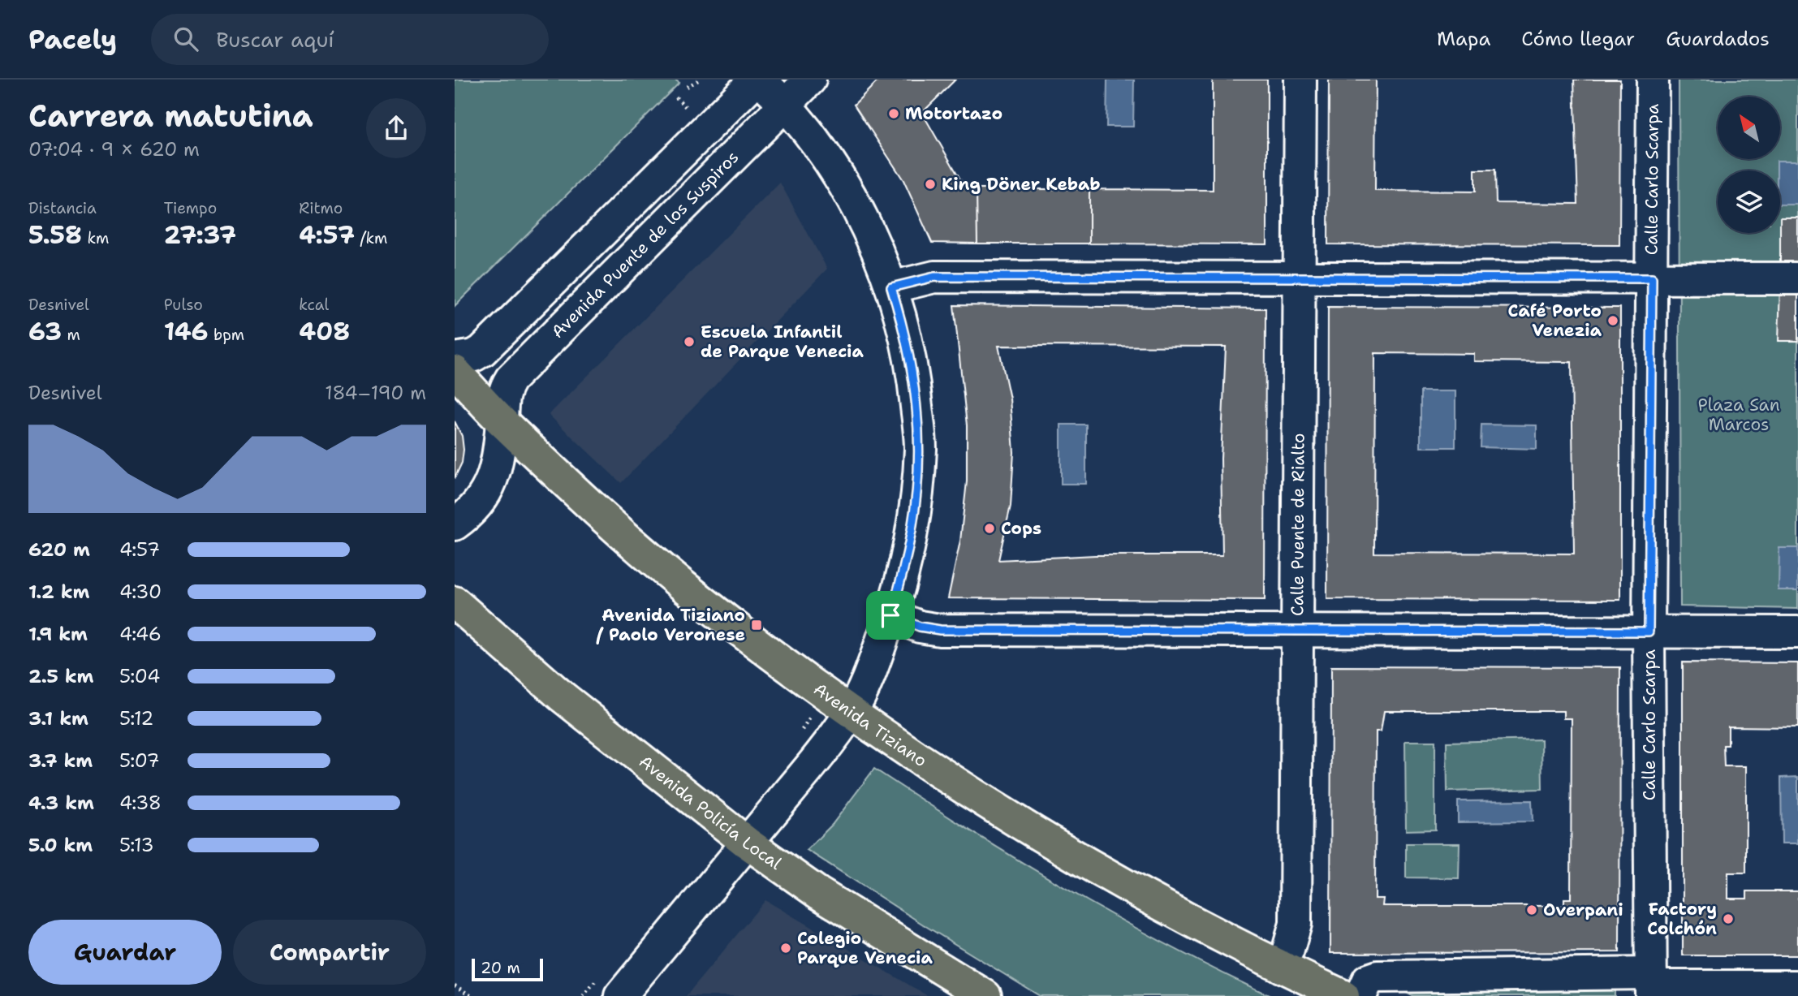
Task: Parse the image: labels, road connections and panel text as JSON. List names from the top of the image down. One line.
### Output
{"streets":{"main road":["Avenida Tiziano","Avenida Policía Local"],"street":["Calle Carlo Scarpa","Avenida Puente de los Suspiros","Calle Puente de Rialto"]},"crossings":[["Avenida Puente de los Suspiros","Avenida Tiziano"],["Calle Puente de Rialto","Avenida Tiziano"]],"parks":["Plaza San Marcos"],"places":{"other":["Motortazo","King Döner Kebab","Café Porto Venezia","Escuela Infantil de Parque Venecia","Cops","Overpani","Factory Colchón","Colegio Parque Venecia"],"transit":["Avenida Tiziano / Paolo Veronese"]},"scale_bar":"20 m","north":"top left","page":{"header":"Pacely","search":"Buscar aquí","nav":["Mapa","Cómo llegar","Guardados"],"heading":["Carrera matutina","07:04 · 9 × 620 m"],"stats":[["Distancia","5.58 km"],["Tiempo","27:37"],["Ritmo","4:57 /km"],["Desnivel","63 m"],["Pulso","146 bpm"],["kcal","408"]],"chart":["Desnivel","184–190 m"],"list":[{"name":"620 m","note":"4:57"},{"name":"1.2 km","note":"4:30"},{"name":"1.9 km","note":"4:46"},{"name":"2.5 km","note":"5:04"},{"name":"3.1 km","note":"5:12"},{"name":"3.7 km","note":"5:07"},{"name":"4.3 km","note":"4:38"},{"name":"5.0 km","note":"5:13"}],"buttons":["Guardar","Compartir"],"scale":"20 m"}}
